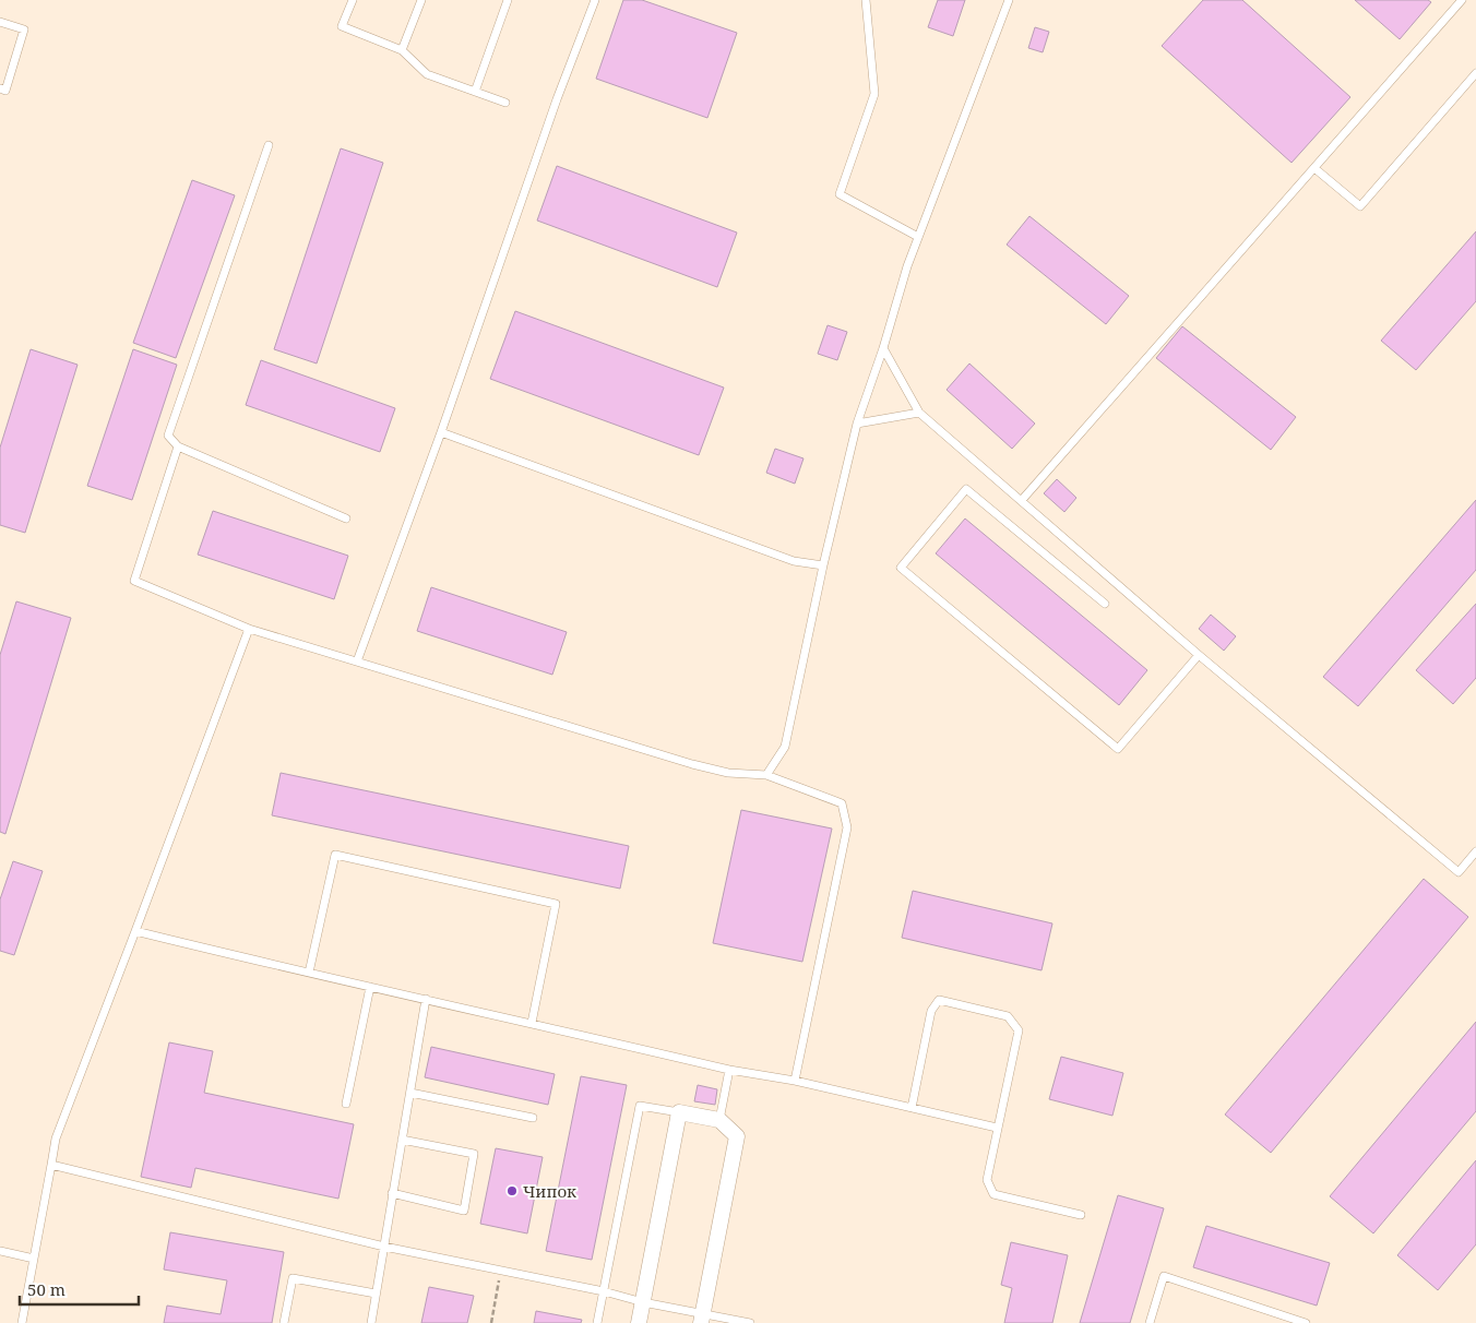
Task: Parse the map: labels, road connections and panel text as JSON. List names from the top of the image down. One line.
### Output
{"places":["Чипок"],"scale_bar":"50 m"}
